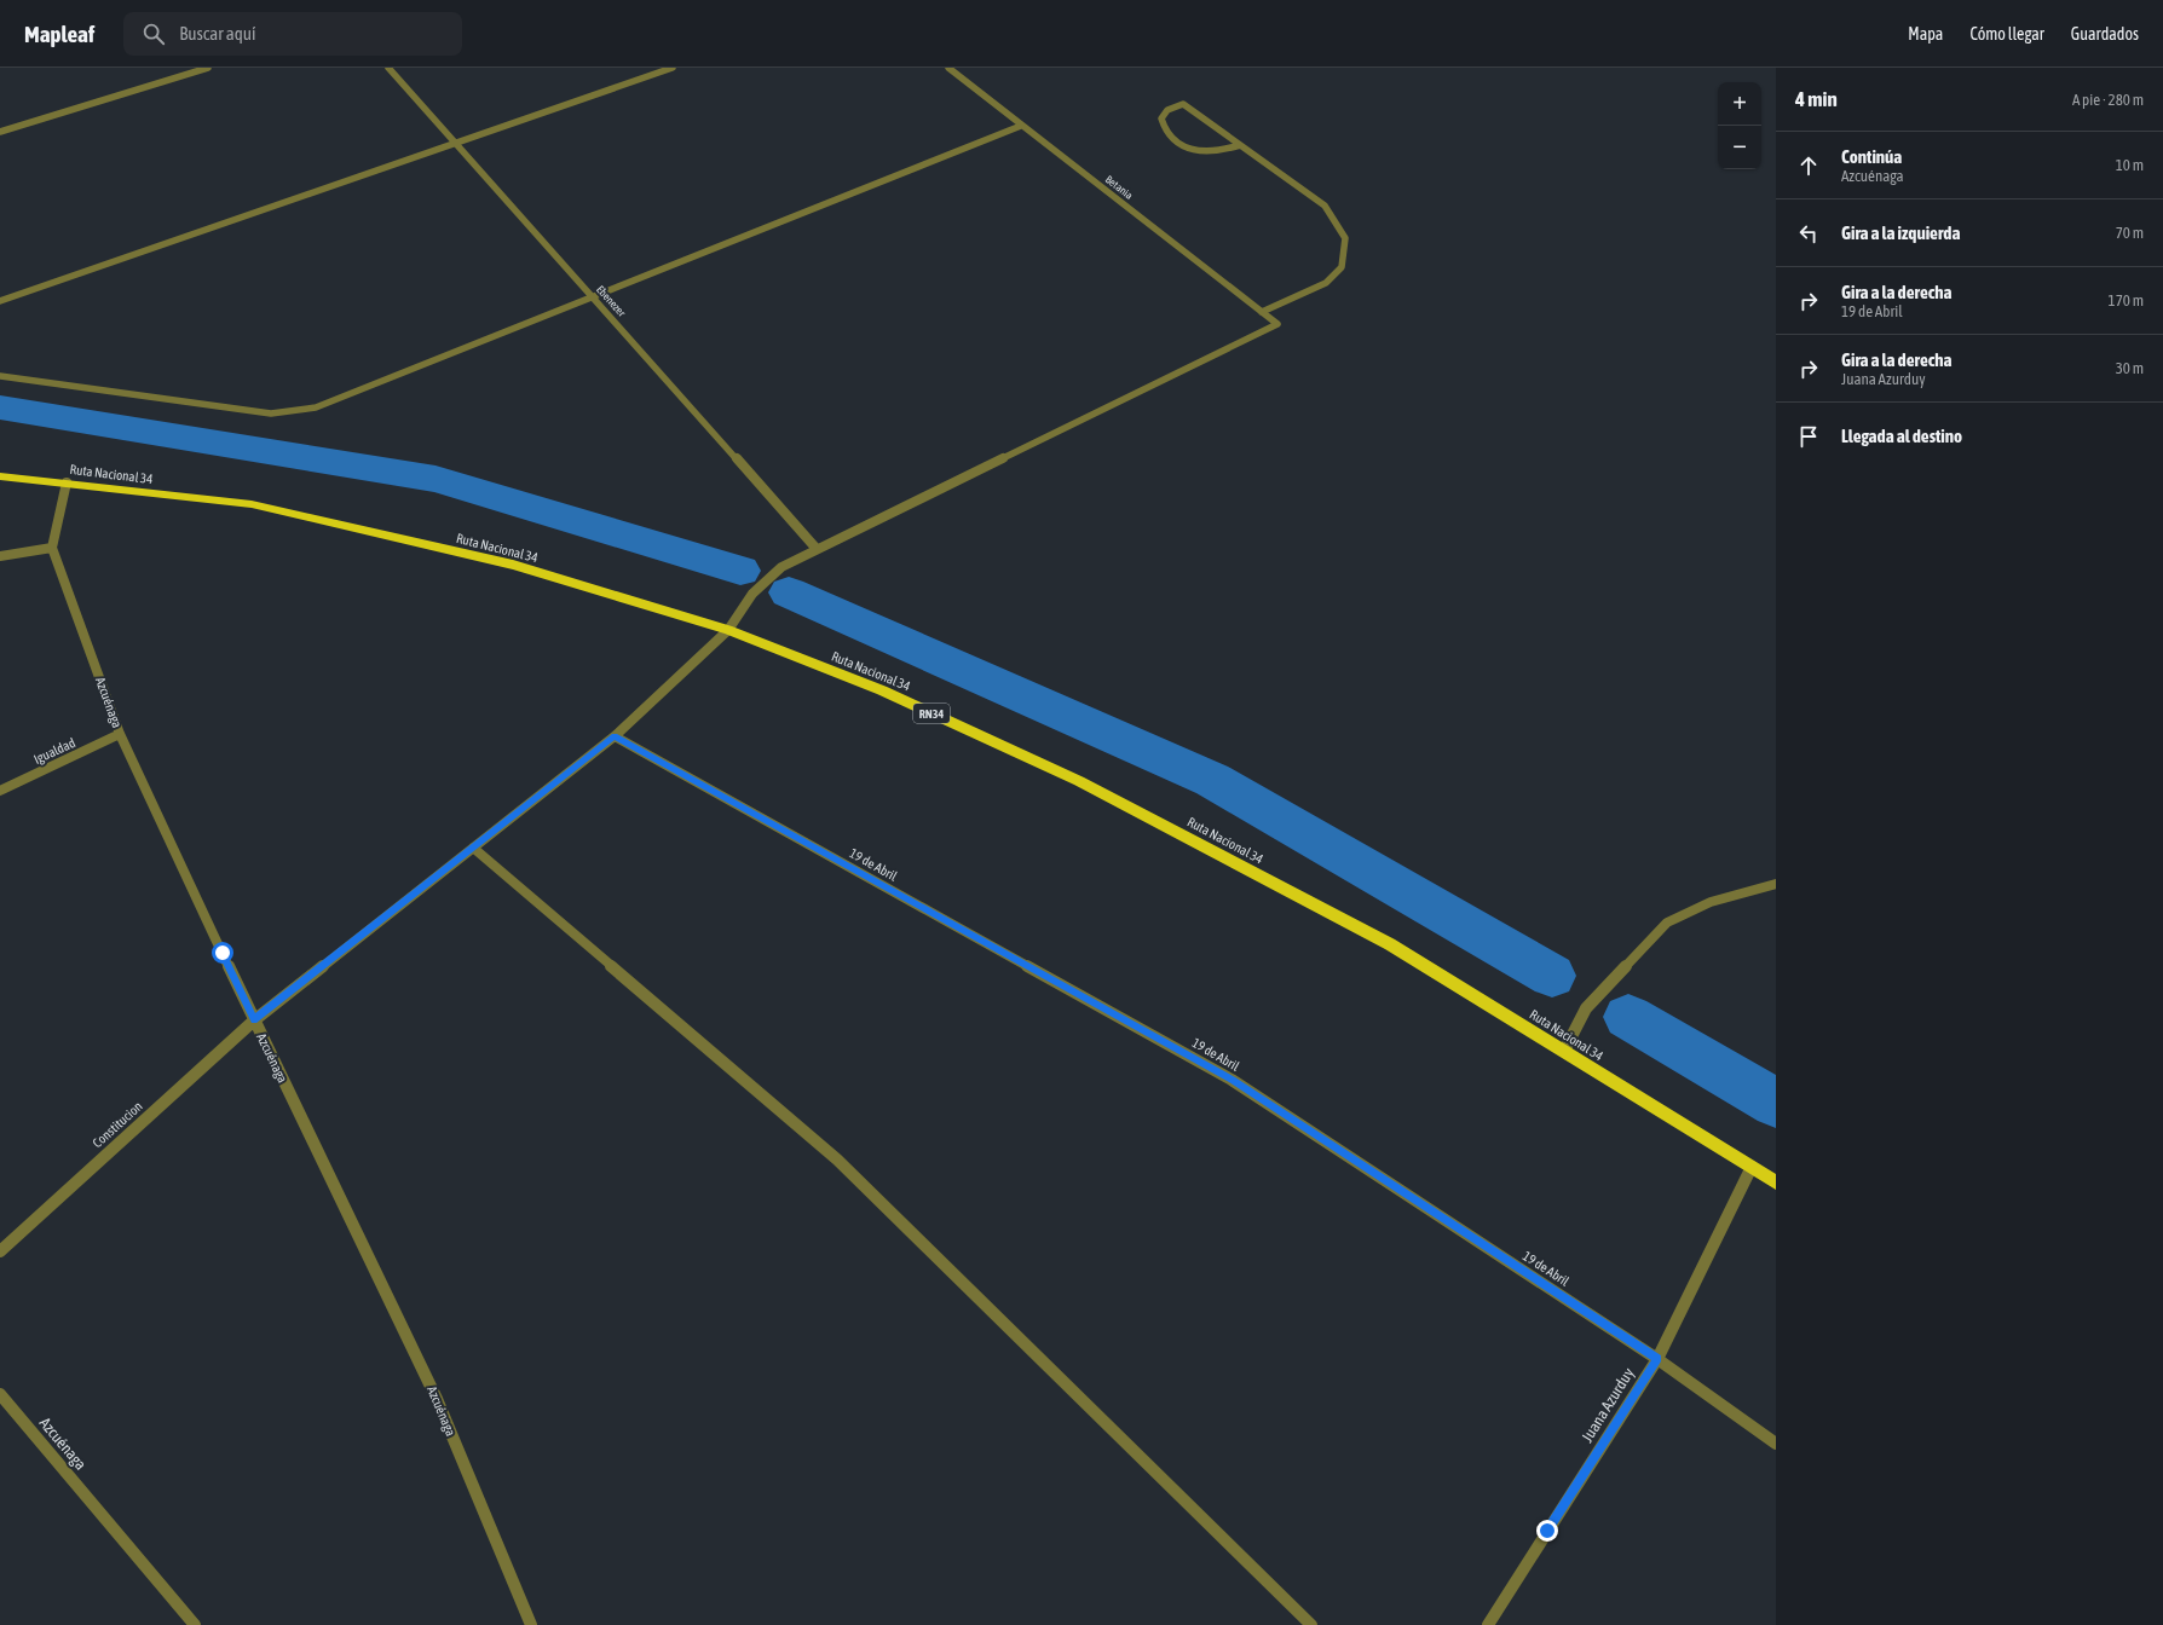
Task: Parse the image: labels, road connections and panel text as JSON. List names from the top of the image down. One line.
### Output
{"streets":{"highway":["Ruta Nacional 34","RN34"],"street":["Betania","Ebenezer","Azcuénaga","Igualdad","19 de Abril","Constitucion","Juana Azurduy"]},"crossings":[["Betania","Constitucion"],["Ebenezer","Constitucion"],["Ruta Nacional 34","Constitucion"],["Ruta Nacional 34","Juana Azurduy"],["Azcuénaga","Igualdad"],["Azcuénaga","Constitucion"],["19 de Abril","Constitucion"],["19 de Abril","Juana Azurduy"]],"page":{"header":"Mapleaf","search":"Buscar aquí","nav":["Mapa","Cómo llegar","Guardados"],"heading":["4 min","A pie · 280 m"],"map_buttons":["+","−"],"list":[["Continúa","Azcuénaga","10 m"],["Gira a la izquierda","70 m"],["Gira a la derecha","19 de Abril","170 m"],["Gira a la derecha","Juana Azurduy","30 m"],"Llegada al destino"]}}
